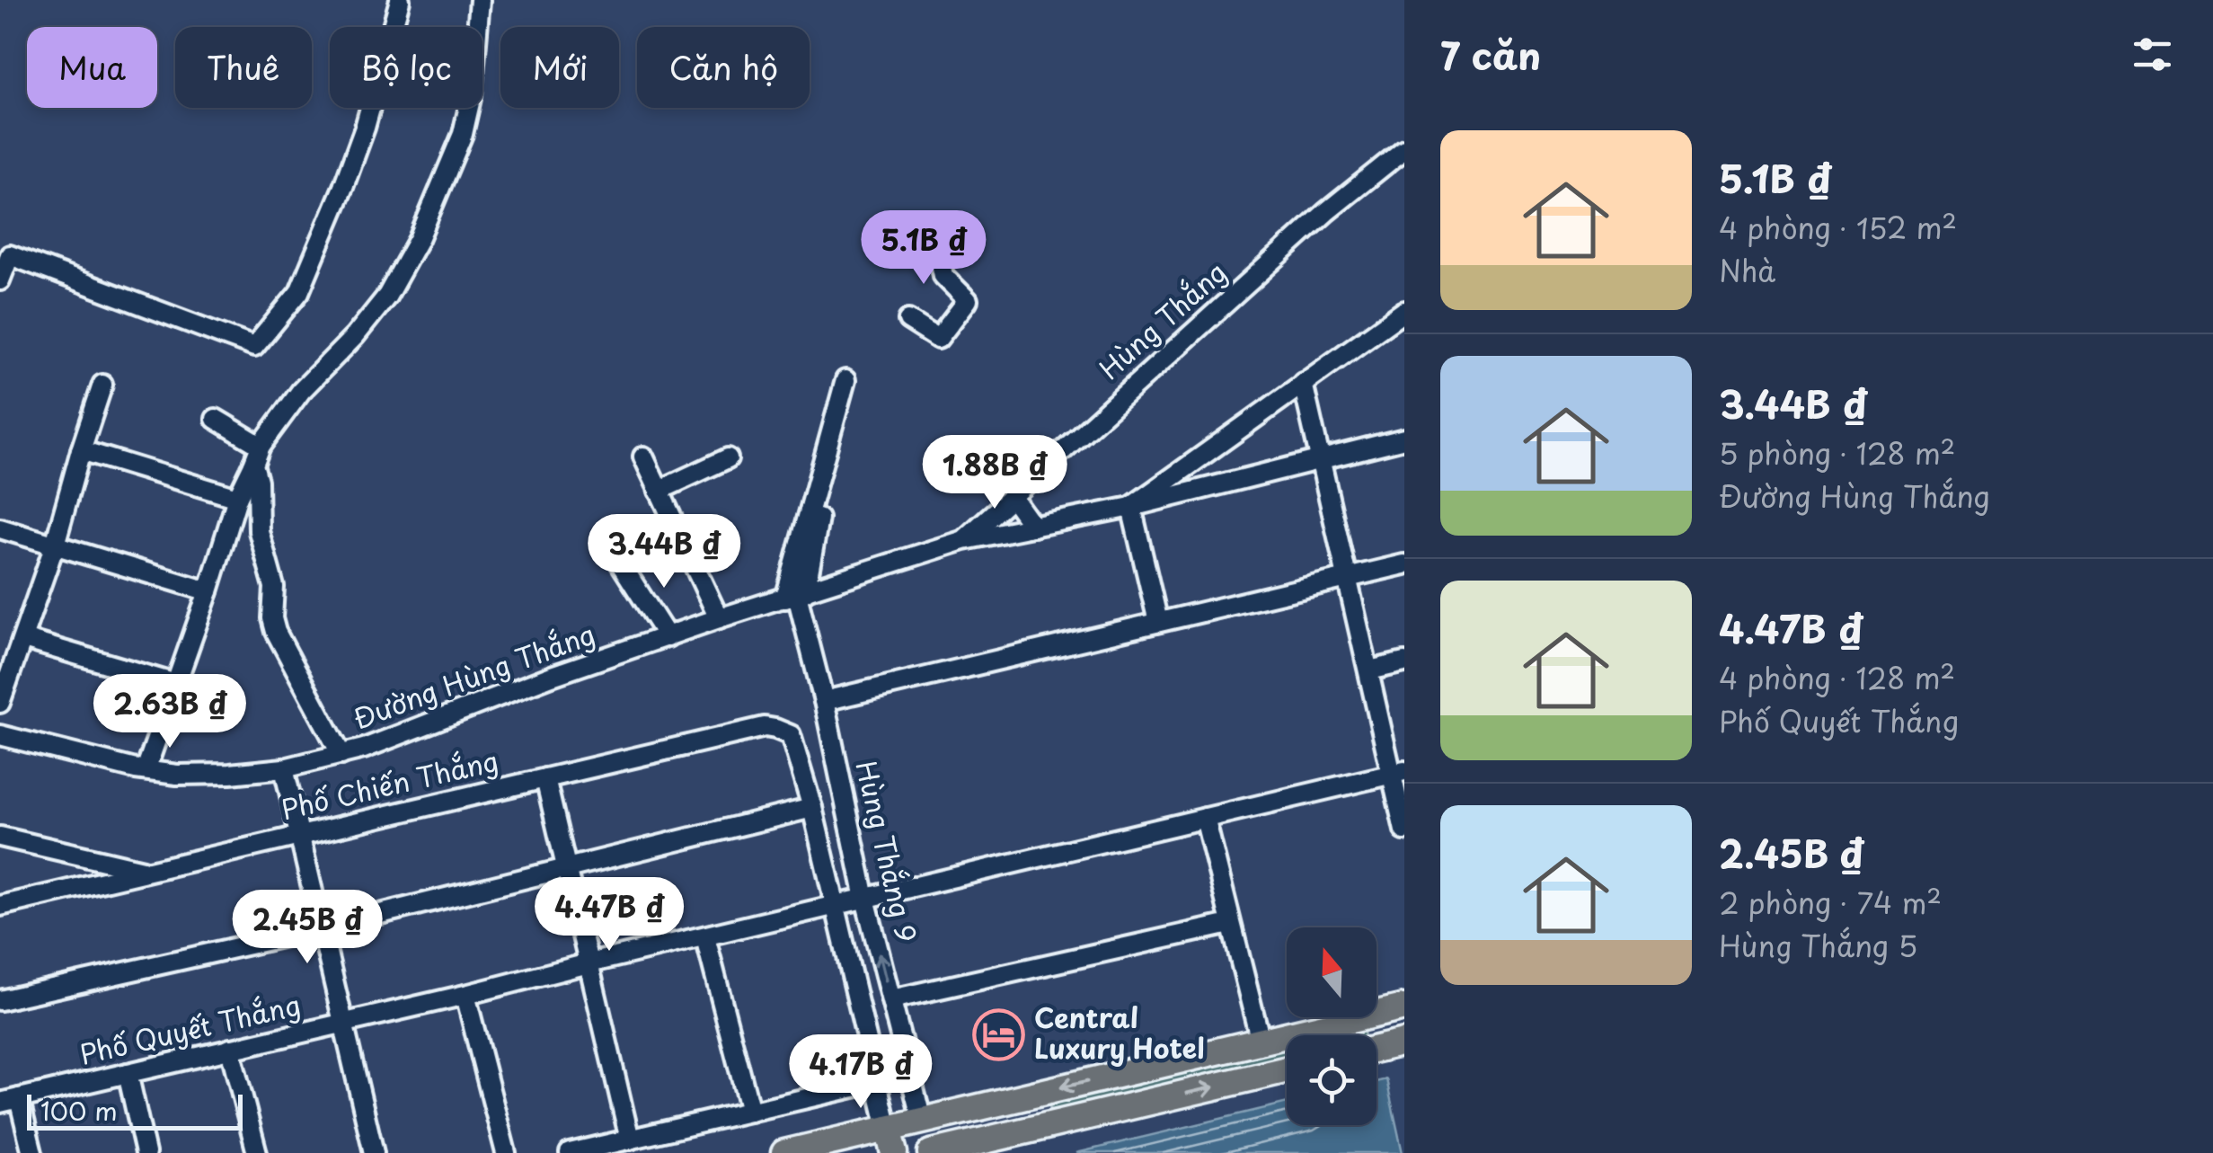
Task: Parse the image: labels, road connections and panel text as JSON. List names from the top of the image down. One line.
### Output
{"streets":{"street":["Hùng Thắng","Đường Hùng Thắng","Phố Chiến Thắng","Hùng Thắng 9","Phố Quyết Thắng"]},"crossings":[["Hùng Thắng","Đường Hùng Thắng"],["Đường Hùng Thắng","Hùng Thắng 9"],["Hùng Thắng 9","Phố Quyết Thắng"]],"places":{"hotel":["Central Luxury Hotel"]},"scale_bar":"100 m","north":"top","page":{"heading":"7 căn","chip":["Mua","Thuê","Bộ lọc","Mới","Căn hộ"],"list":[{"name":"5.1B ₫","note":"4 phòng · 152 m² · Nhà"},{"name":"3.44B ₫","note":"5 phòng · 128 m² · Đường Hùng Thắng"},{"name":"4.47B ₫","note":"4 phòng · 128 m² · Phố Quyết Thắng"},{"name":"2.45B ₫","note":"2 phòng · 74 m² · Hùng Thắng 5"}],"price":["5.1B ₫","1.88B ₫","3.44B ₫","2.63B ₫","4.47B ₫","2.45B ₫","4.17B ₫"],"scale":"100 m"}}
